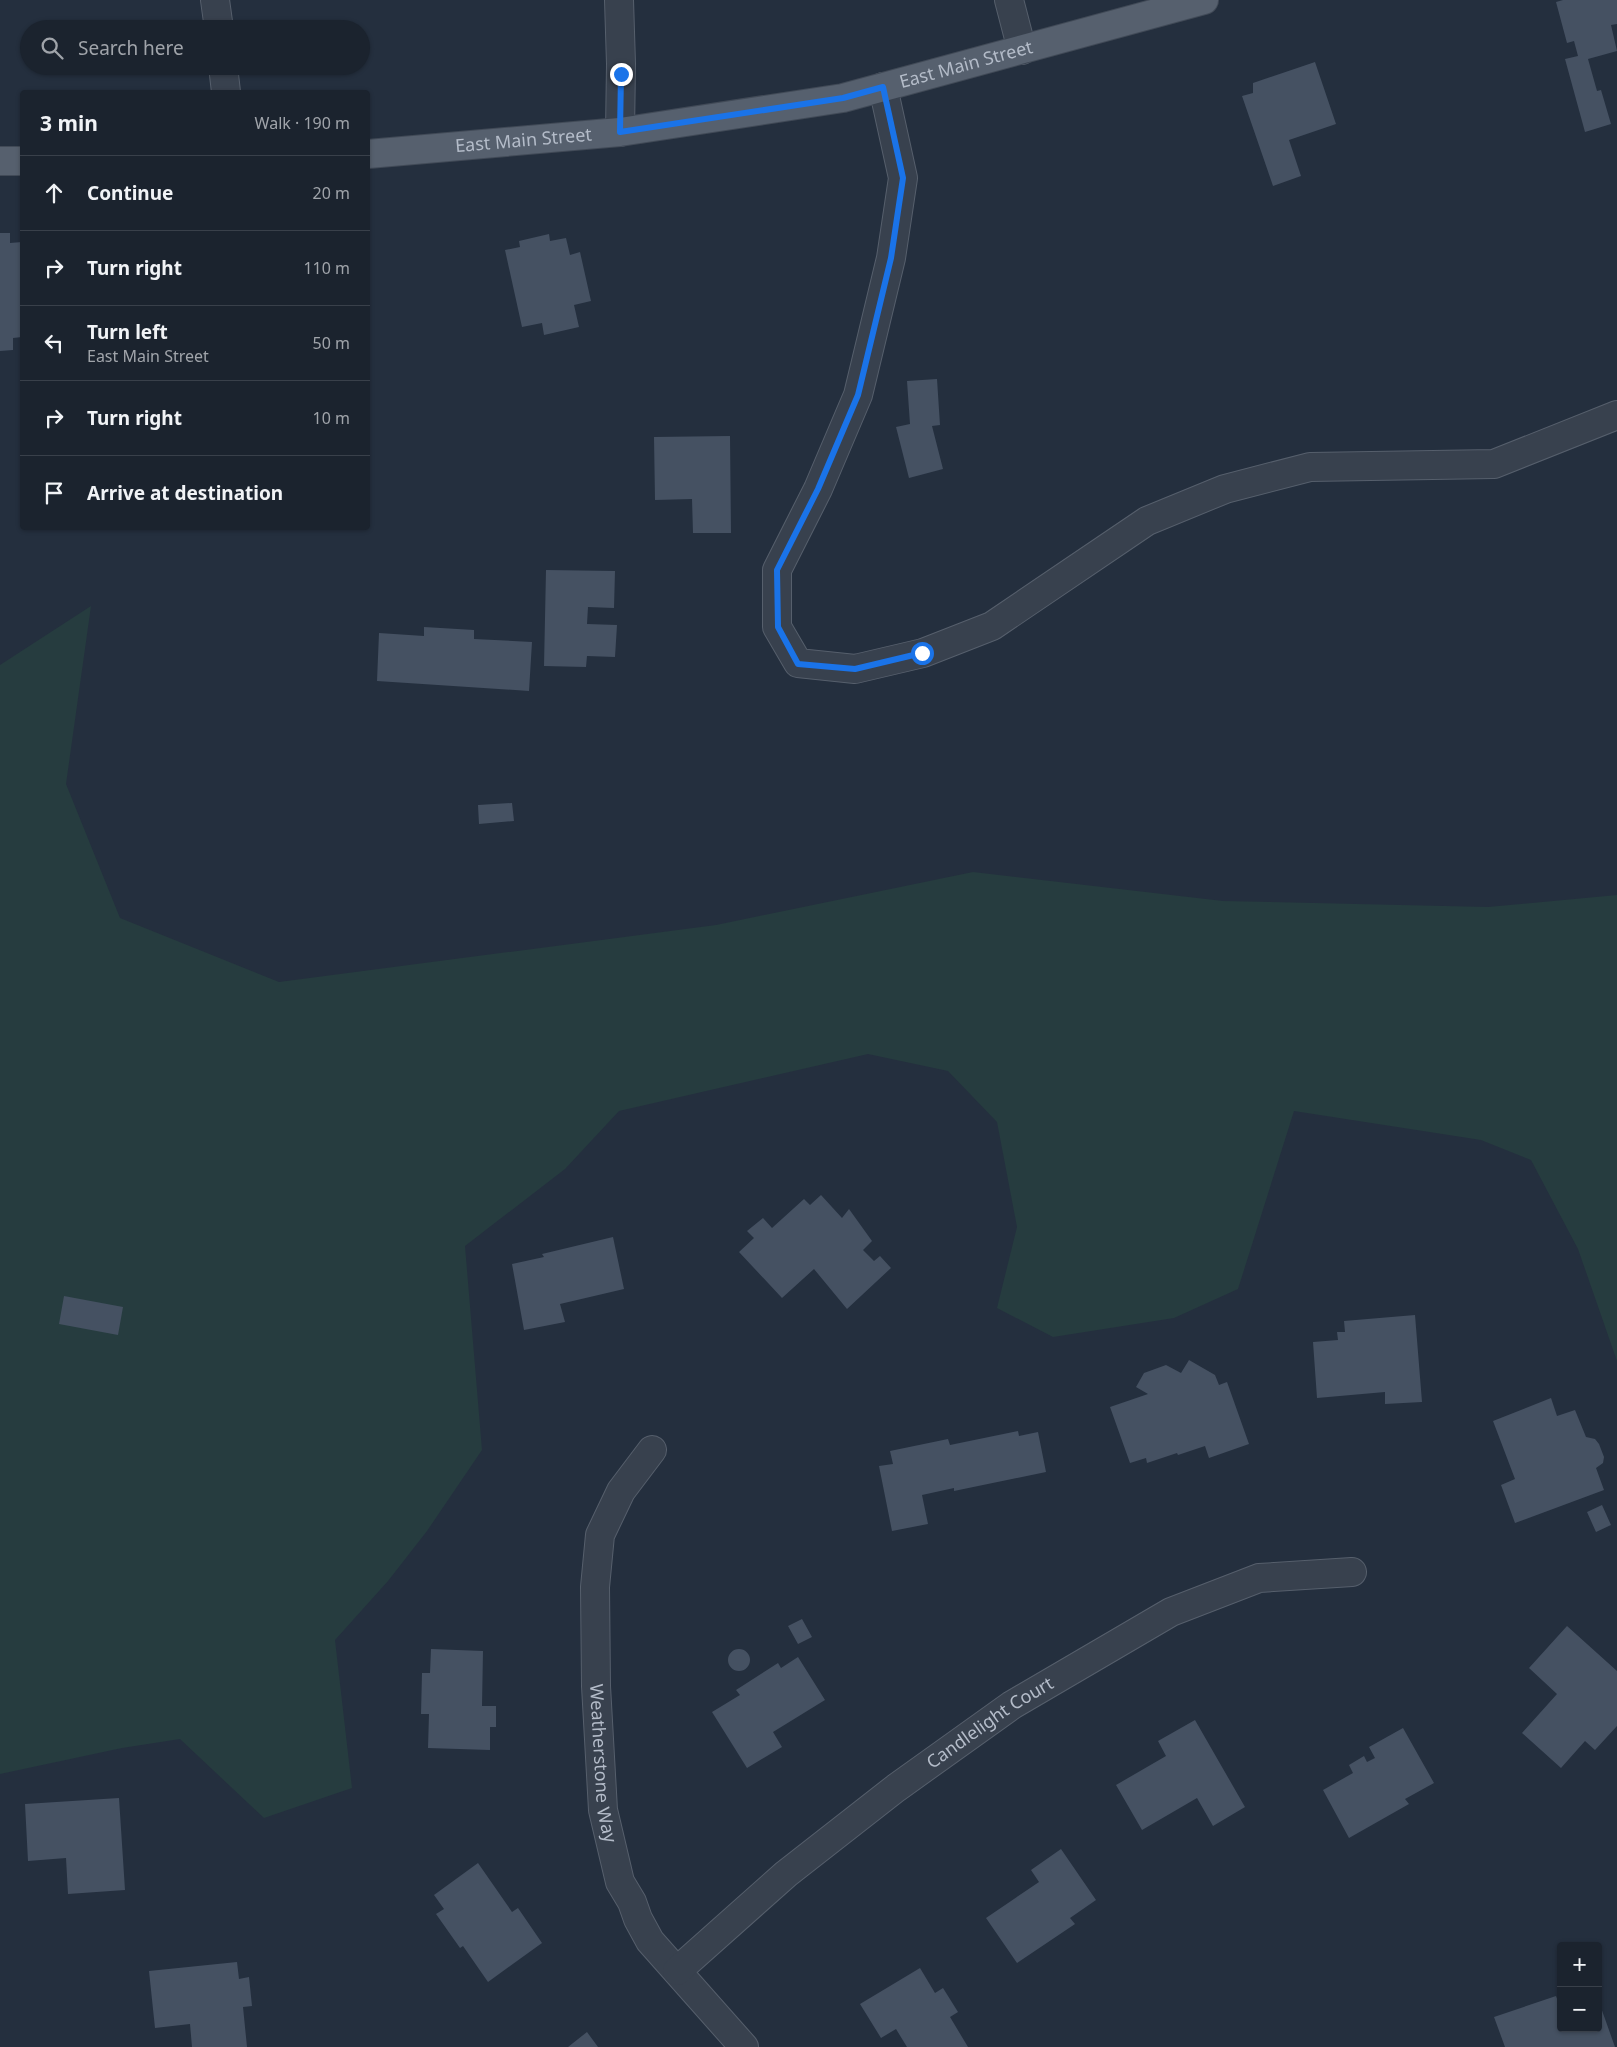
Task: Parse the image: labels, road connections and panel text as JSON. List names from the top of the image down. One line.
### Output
{"streets":{"main road":["East Main Street"],"street":["Candlelight Court","Weatherstone Way"]},"crossings":[["Candlelight Court","Weatherstone Way"]],"page":{"search":"Search here","heading":["3 min","Walk · 190 m"],"list":[["Continue","20 m"],["Turn right","110 m"],["Turn left","East Main Street","50 m"],["Turn right","10 m"],"Arrive at destination"],"map_buttons":["+","−"]}}
